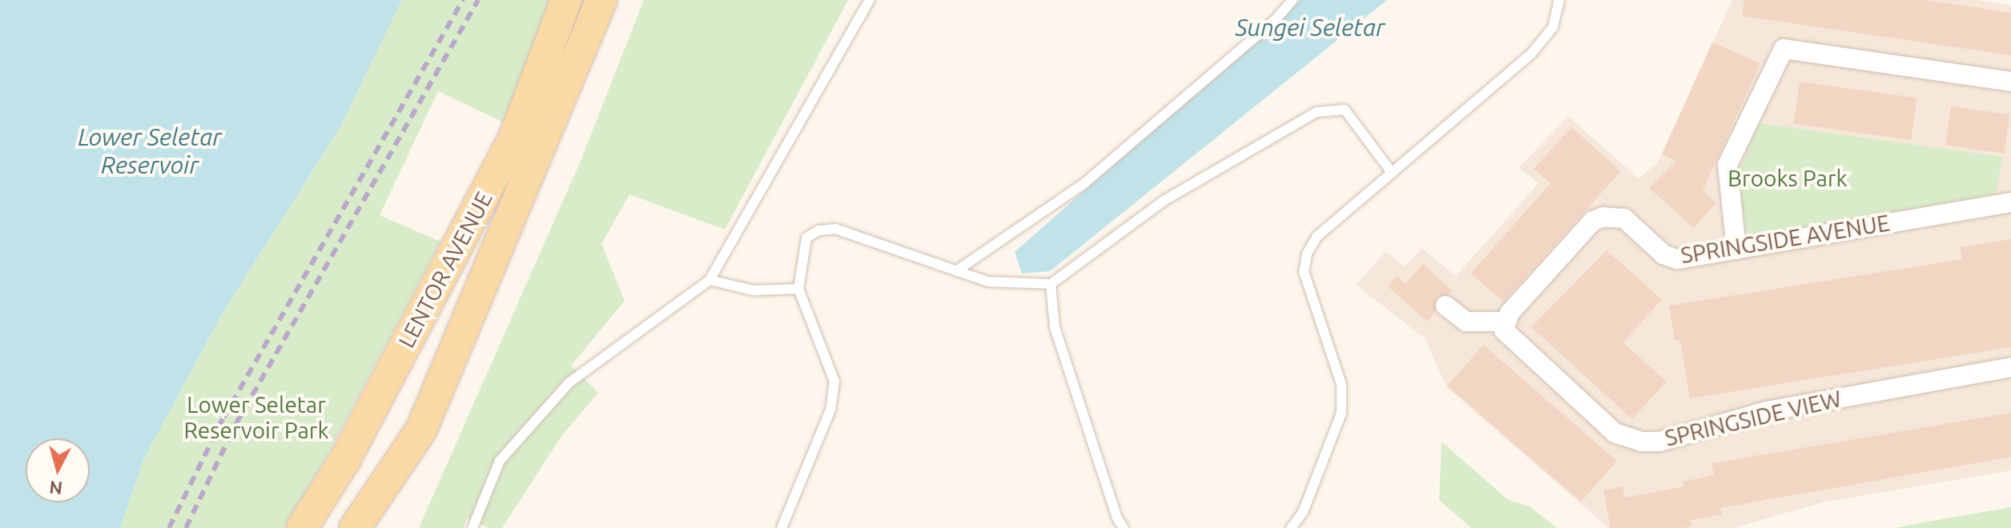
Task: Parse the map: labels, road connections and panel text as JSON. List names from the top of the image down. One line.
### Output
{"streets":{"main road":["LENTOR AVENUE"],"street":["SPRINGSIDE AVENUE","SPRINGSIDE VIEW"]},"crossings":[["SPRINGSIDE AVENUE","SPRINGSIDE VIEW"]],"water":["Sungei Seletar","Lower Seletar Reservoir"],"parks":["Brooks Park","Lower Seletar Reservoir Park"],"north":"bottom"}
